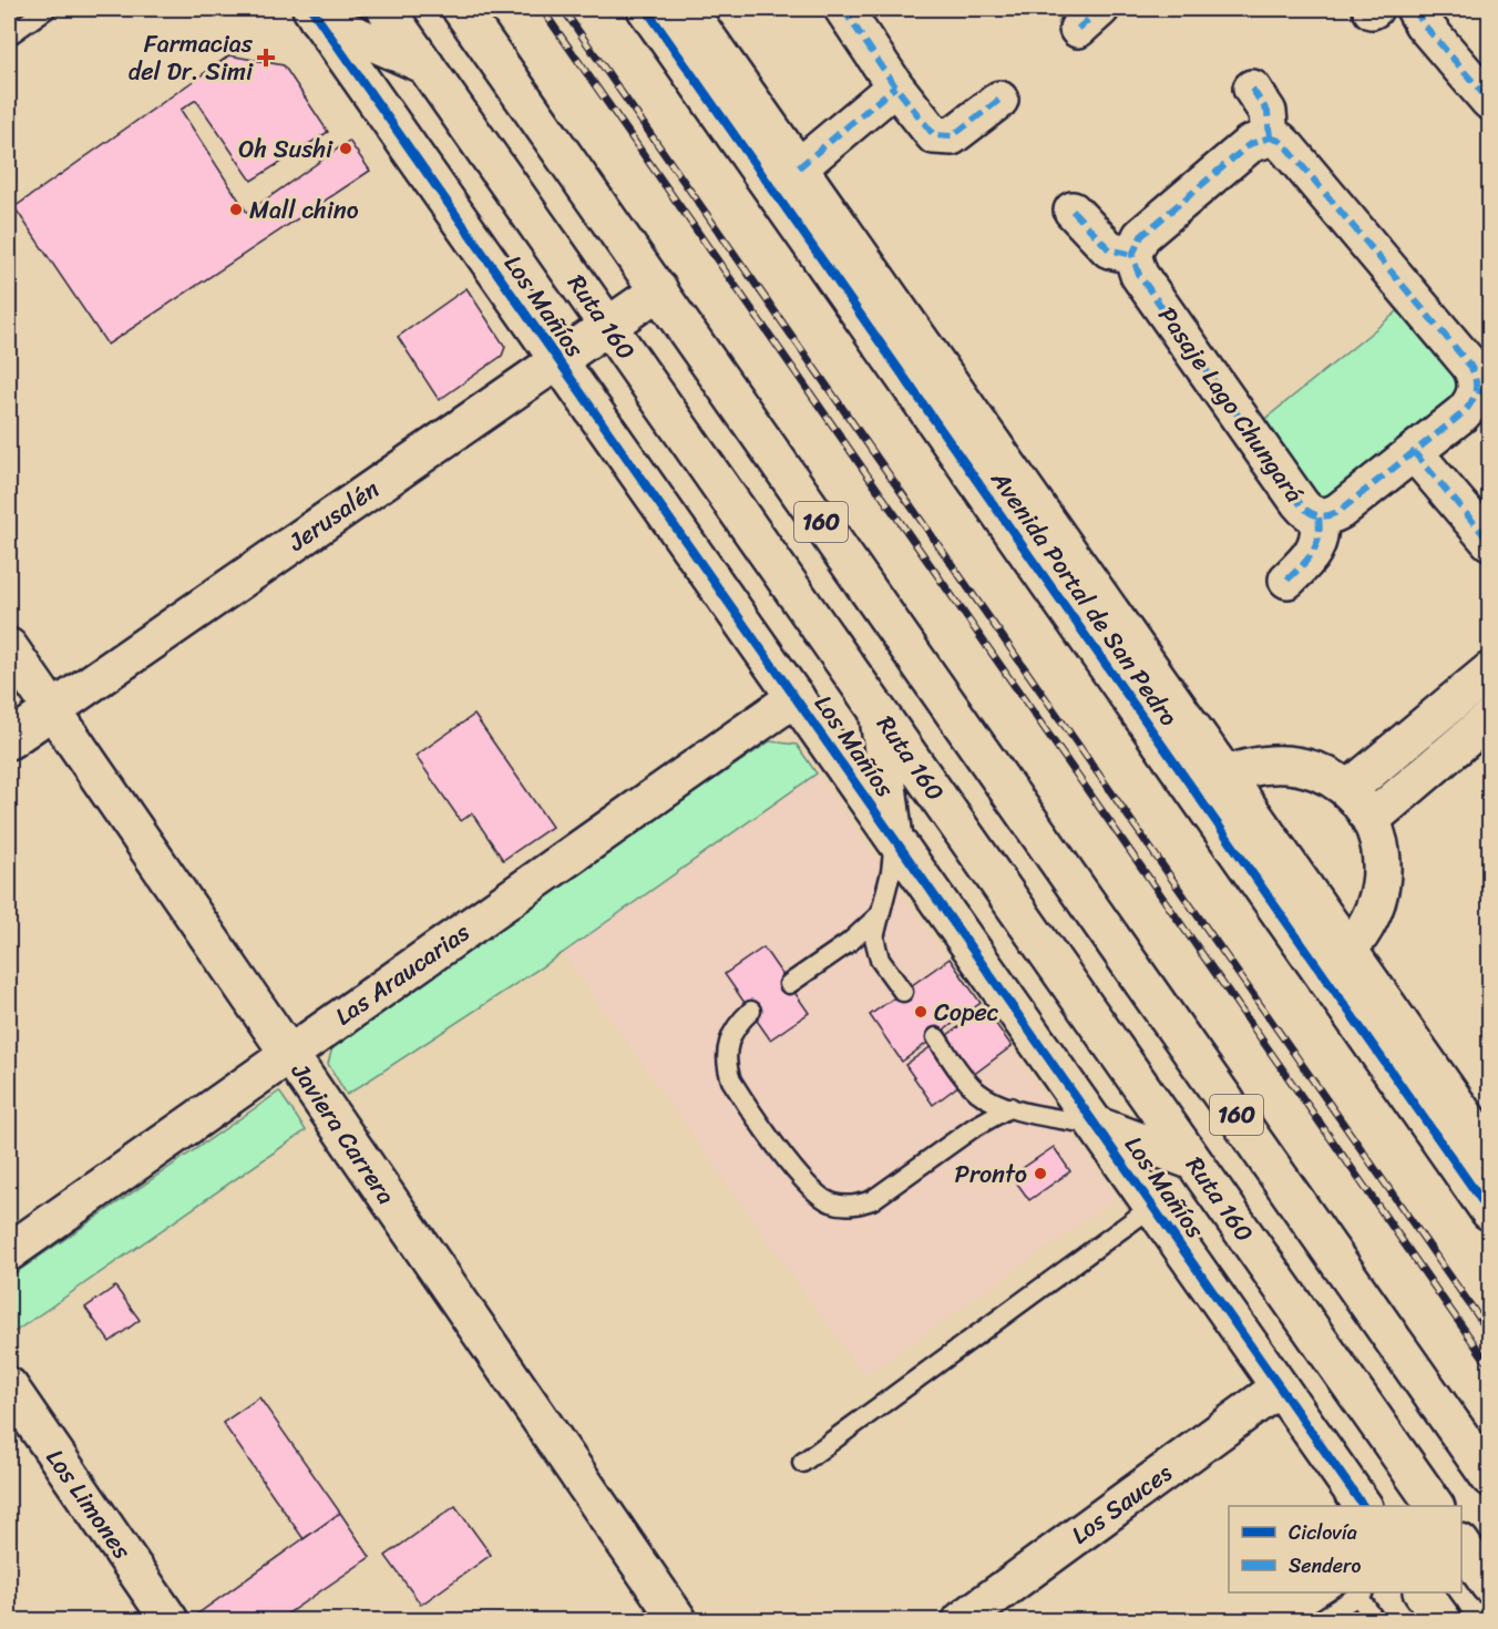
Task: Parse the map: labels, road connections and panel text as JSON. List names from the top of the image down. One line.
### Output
{"streets":{"main road":["Los Mañíos","Ruta 160","Pasaje Lago Chungará","Jerusalén","160","Avenida Portal de San Pedro","Las Araucarias","Javiera Carrera","Los Limones","Los Sauces"]},"crossings":[["Los Mañíos","Jerusalén"],["Los Mañíos","Las Araucarias"],["Los Mañíos","Los Sauces"],["Ruta 160","Jerusalén"],["Jerusalén","160"],["Jerusalén","Javiera Carrera"],["Las Araucarias","Javiera Carrera"]],"places":{"health":["Farmacias del Dr. Simi"],"other":["Oh Sushi","Mall chino","Copec","Pronto"]},"legend":["Ciclovía","Sendero"]}
